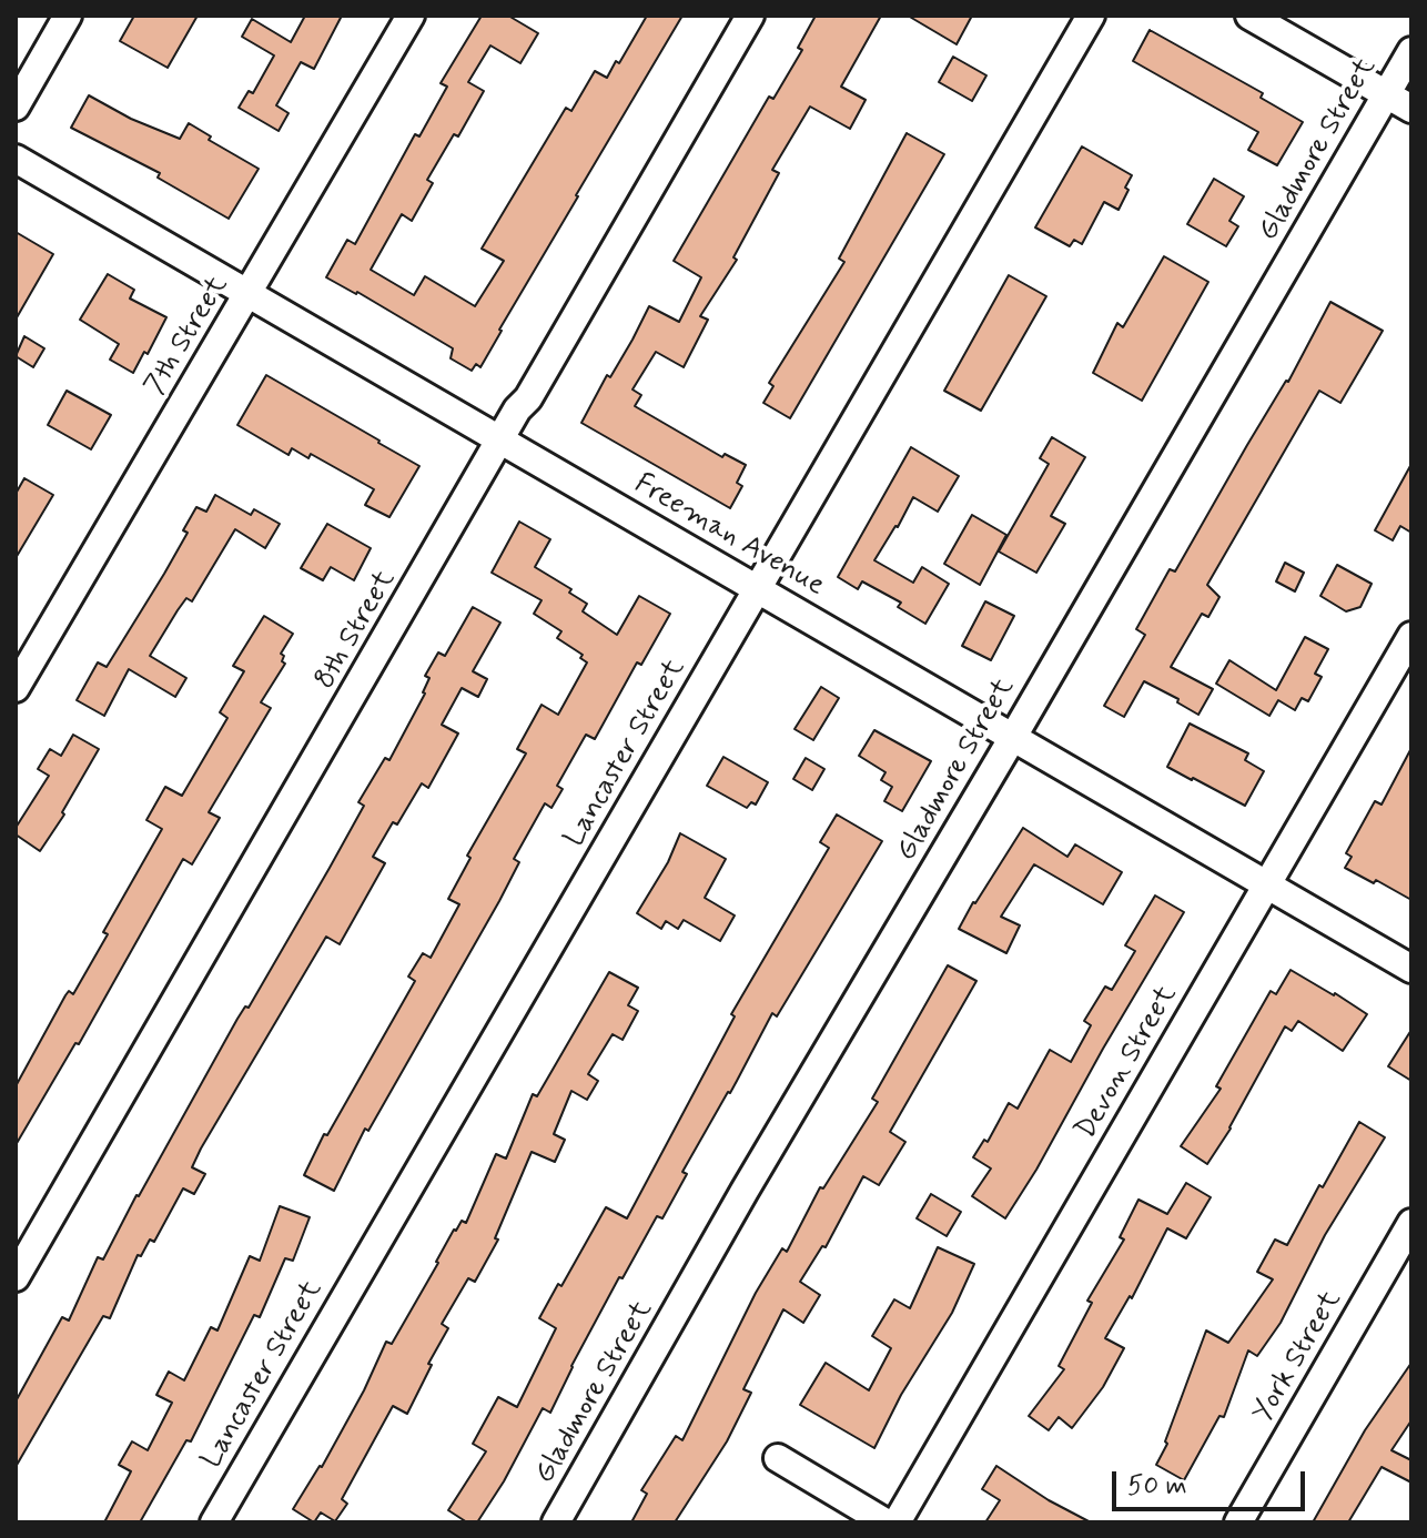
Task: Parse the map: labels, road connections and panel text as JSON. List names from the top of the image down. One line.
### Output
{"streets":{"street":["Gladmore Street","7th Street","Freeman Avenue","8th Street","Lancaster Street","Devon Street","York Street"]},"crossings":[["Gladmore Street","Freeman Avenue"],["7th Street","Freeman Avenue"],["Freeman Avenue","8th Street"],["Freeman Avenue","Lancaster Street"],["Freeman Avenue","Devon Street"]],"scale_bar":"50 m"}
